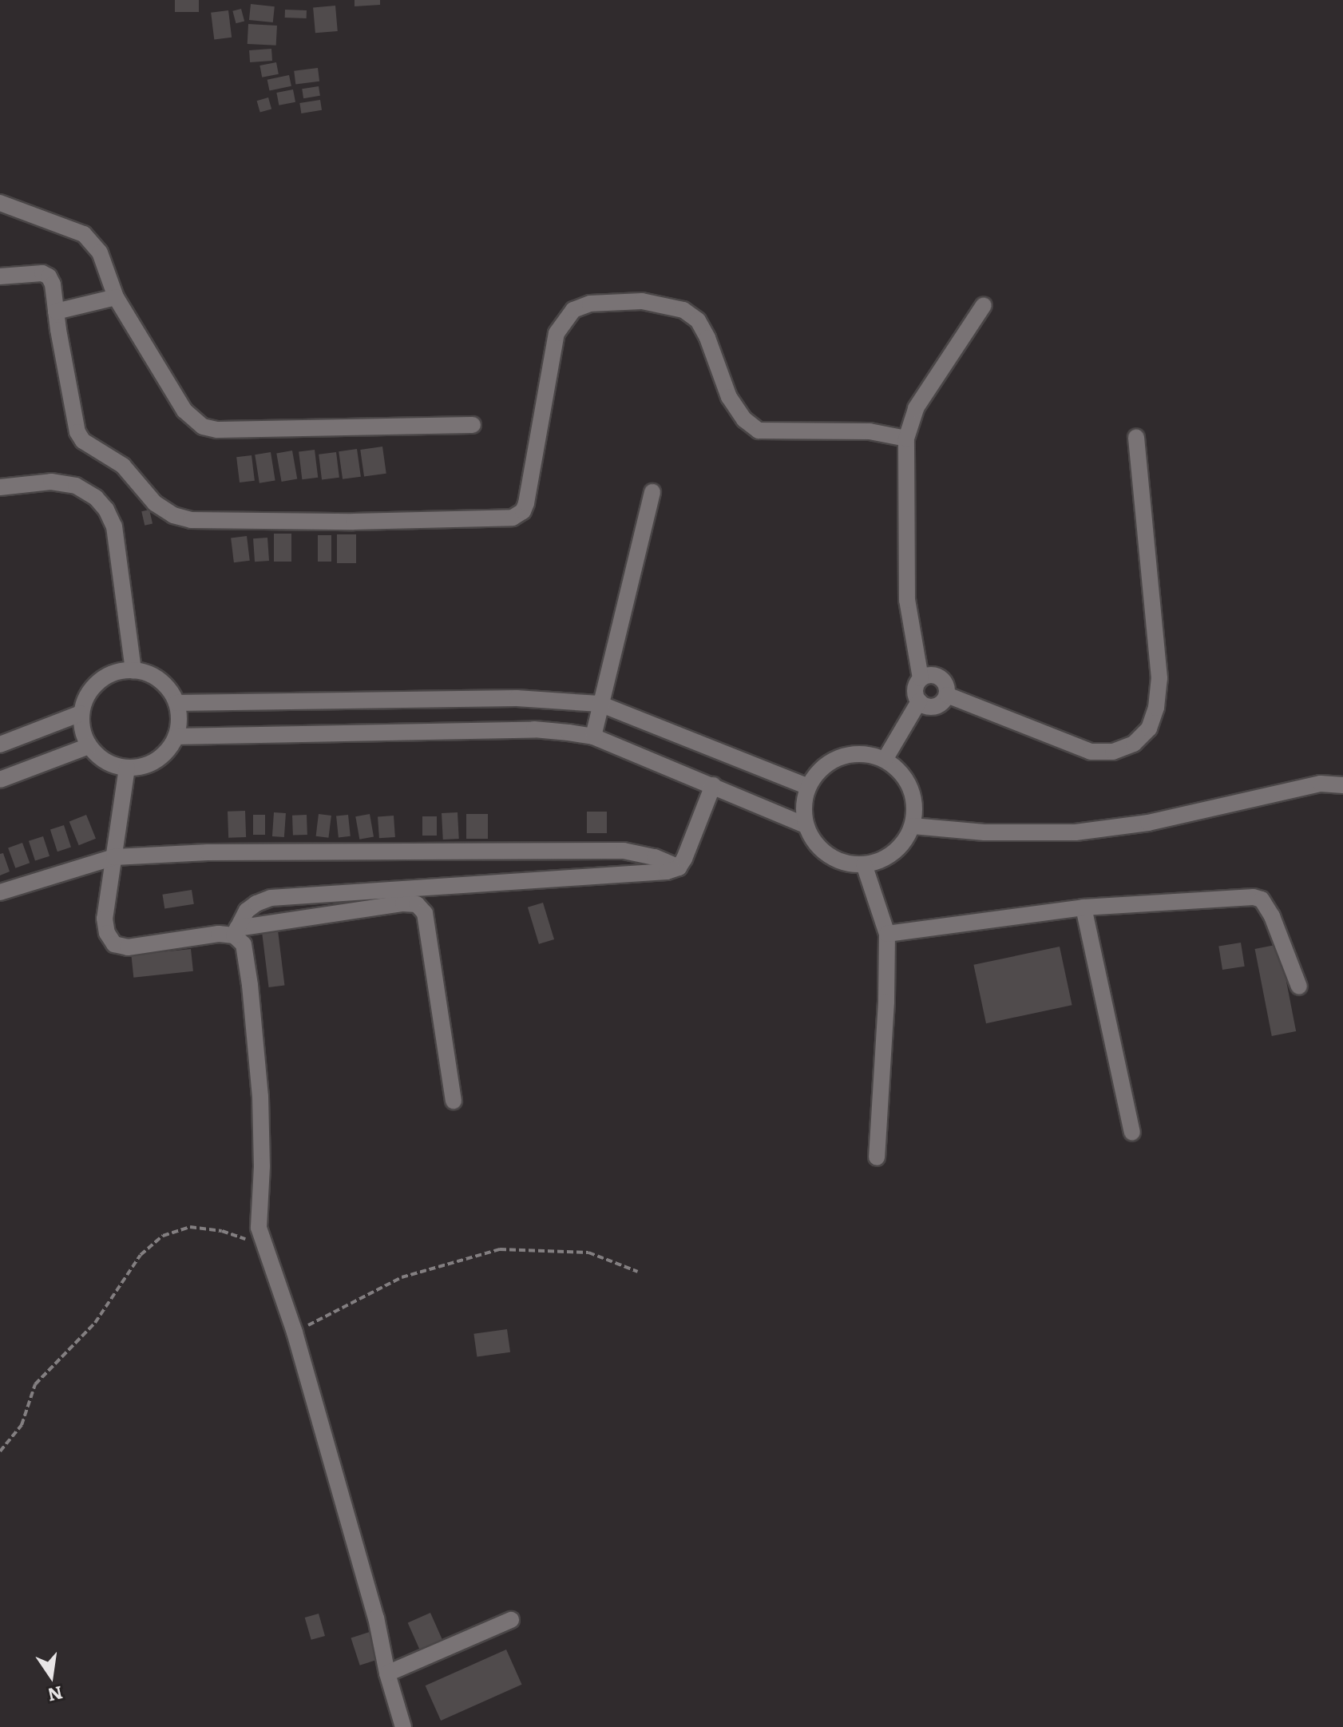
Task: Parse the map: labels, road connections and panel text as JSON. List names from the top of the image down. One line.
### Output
{"north":"bottom"}
